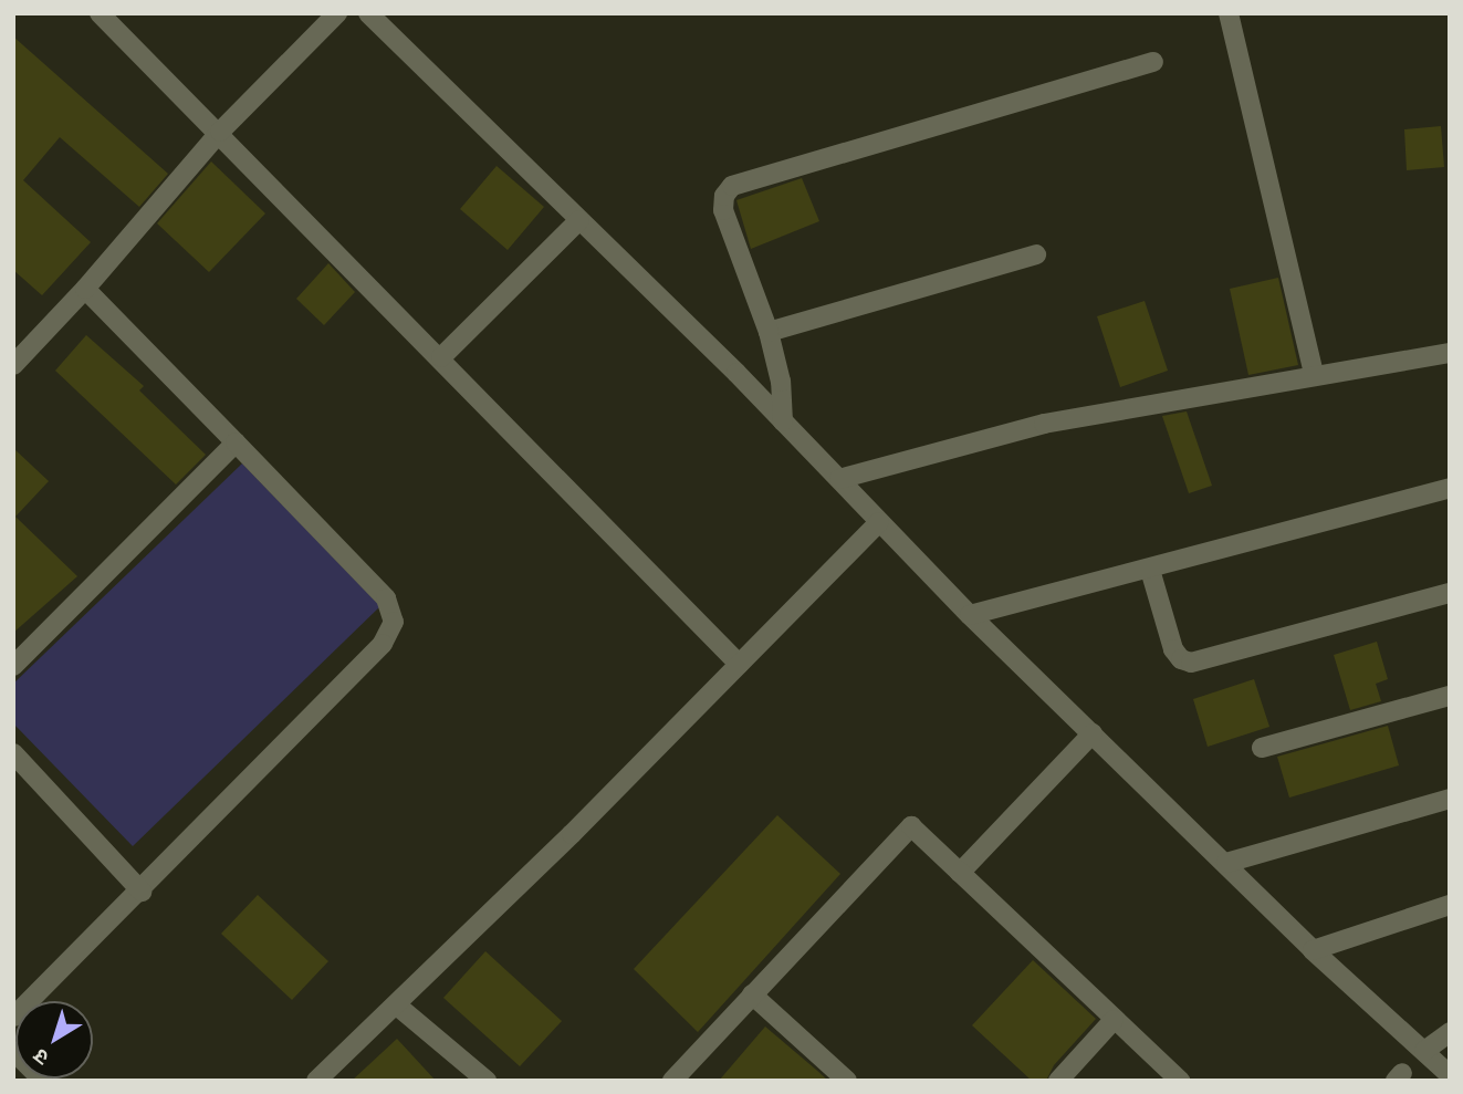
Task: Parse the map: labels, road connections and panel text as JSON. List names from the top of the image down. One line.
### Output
{"north":"bottom left"}
